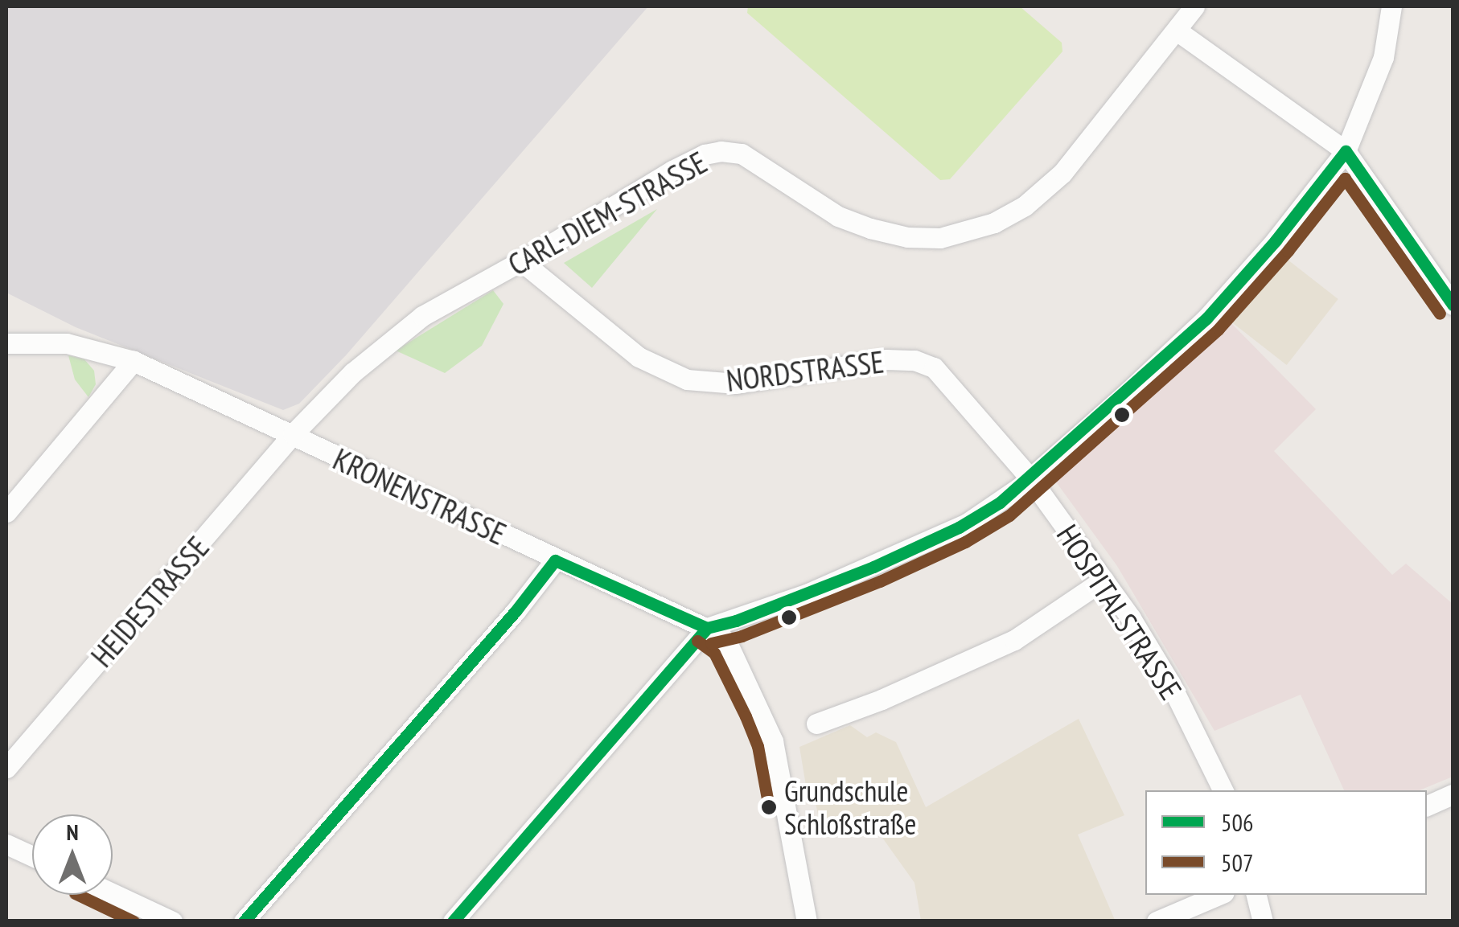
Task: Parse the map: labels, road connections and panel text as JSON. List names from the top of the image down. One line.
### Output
{"streets":{"street":["CARL-DIEM-STRASSE","NORDSTRASSE","KRONENSTRASSE","HEIDESTRASSE","HOSPITALSTRASSE"]},"crossings":[["CARL-DIEM-STRASSE","NORDSTRASSE"],["CARL-DIEM-STRASSE","KRONENSTRASSE"],["CARL-DIEM-STRASSE","HEIDESTRASSE"],["NORDSTRASSE","HOSPITALSTRASSE"],["KRONENSTRASSE","HEIDESTRASSE"]],"places":["Grundschule Schloßstraße"],"lines":["transit line 506","transit line 507"],"legend":["506","507"],"north":"top"}
